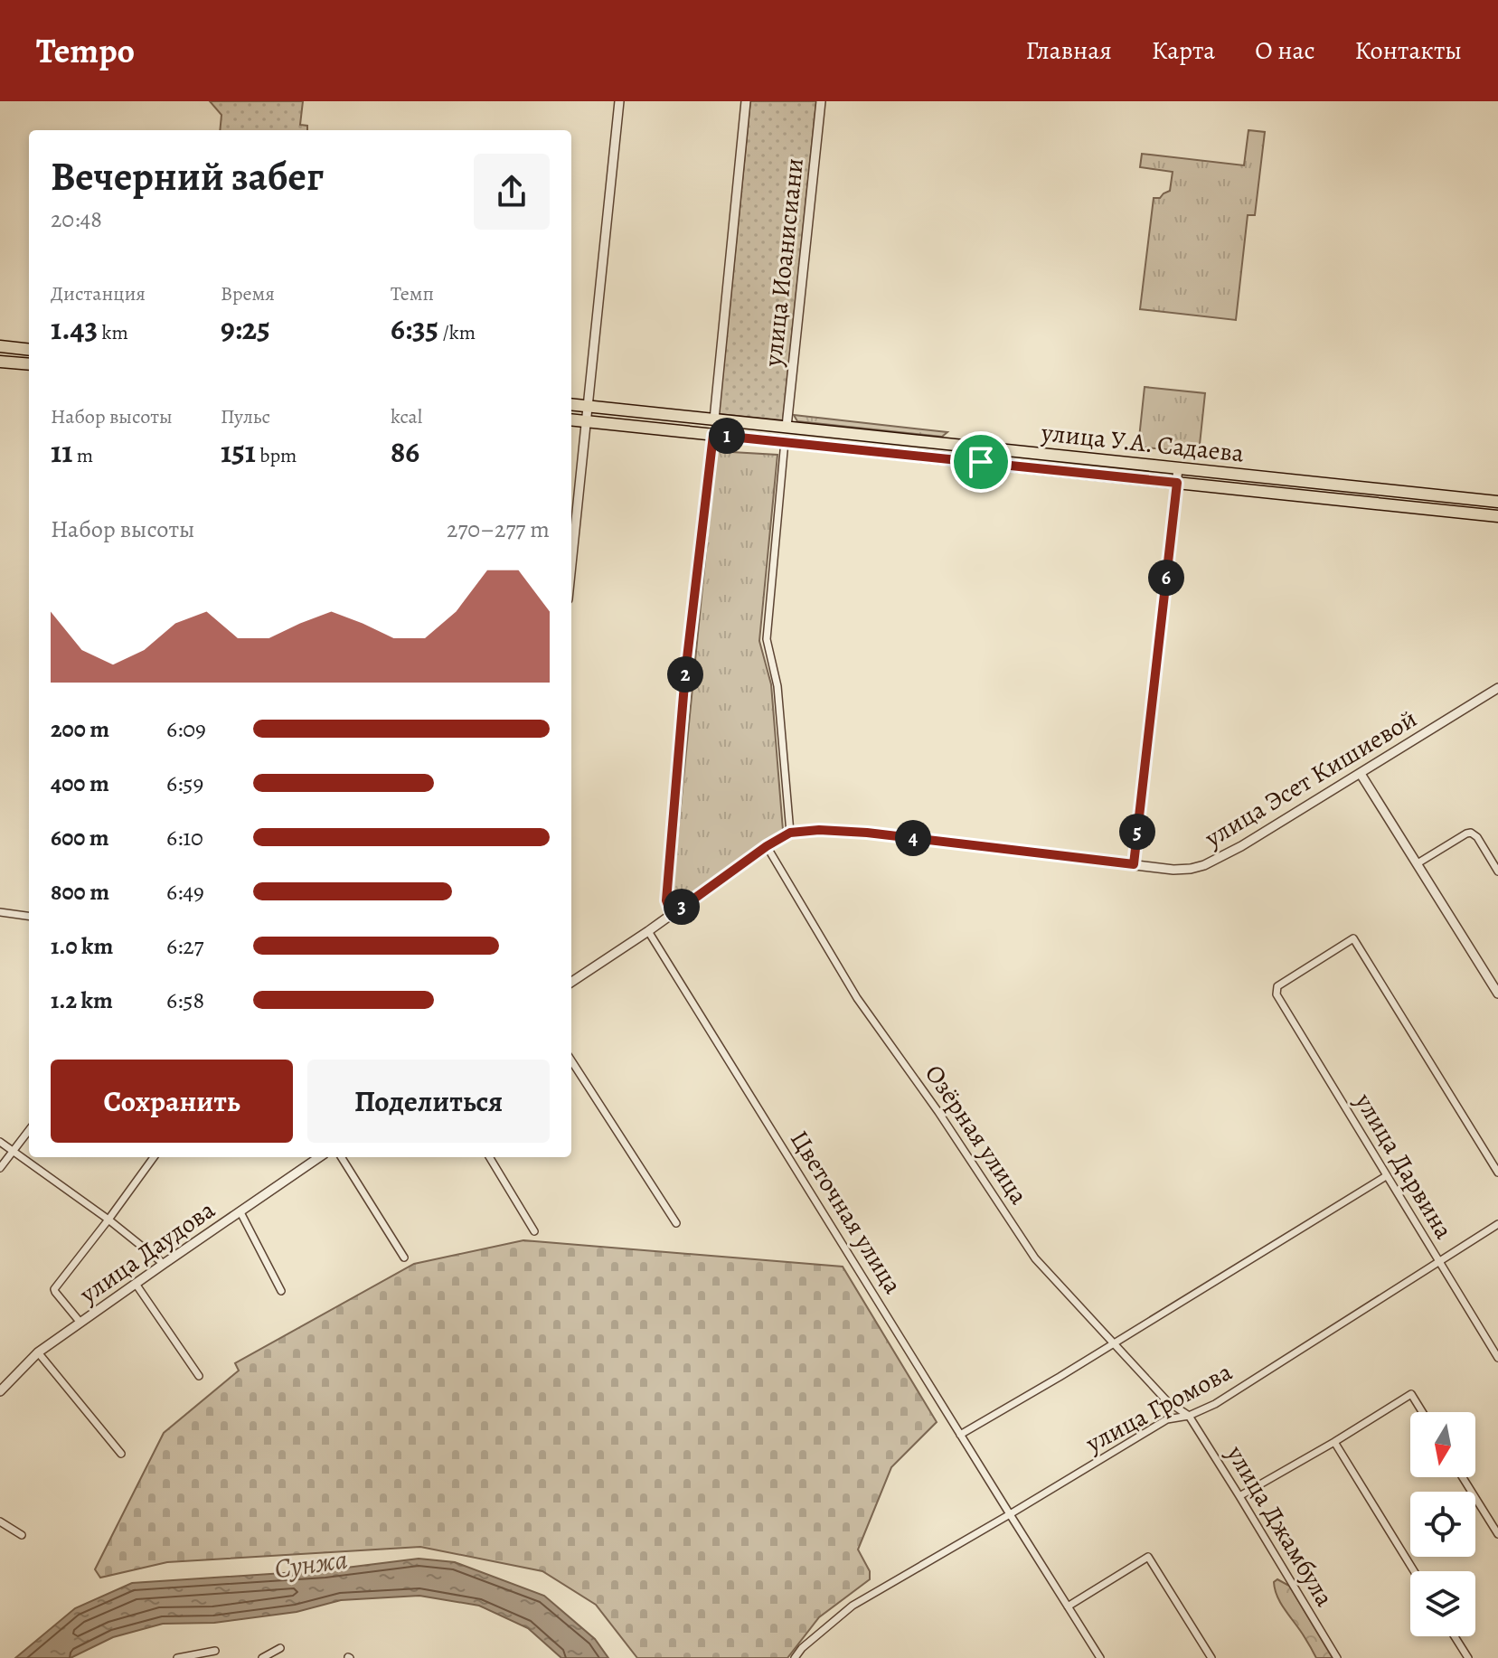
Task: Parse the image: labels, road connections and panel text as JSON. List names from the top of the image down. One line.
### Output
{"streets":{"main road":["улица У.А. Садаева"],"street":["улица Иоанисиани","улица Эсет Кишиевой","Озёрная улица","улица Дарвина","Цветочная улица","улица Даудова","улица Громова","улица Джамбула"]},"crossings":[["улица Иоанисиани","улица У.А. Садаева"],["Озёрная улица","улица Громова"],["Озёрная улица","улица Джамбула"],["улица Дарвина","улица Громова"],["Цветочная улица","улица Громова"],["улица Громова","улица Джамбула"]],"water":["Сунжа"],"north":"bottom","page":{"header":"Tempo","nav":["Главная","Карта","О нас","Контакты"],"heading":["Вечерний забег","20:48"],"stats":[["Дистанция","1.43 km"],["Время","9:25"],["Темп","6:35 /km"],["Набор высоты","11 m"],["Пульс","151 bpm"],["kcal","86"]],"pins":["1","6","2","5","4","3"],"chart":["Набор высоты","270–277 m"],"list":[{"name":"200 m","note":"6:09"},{"name":"400 m","note":"6:59"},{"name":"600 m","note":"6:10"},{"name":"800 m","note":"6:49"},{"name":"1.0 km","note":"6:27"},{"name":"1.2 km","note":"6:58"}],"buttons":["Сохранить","Поделиться"]}}
